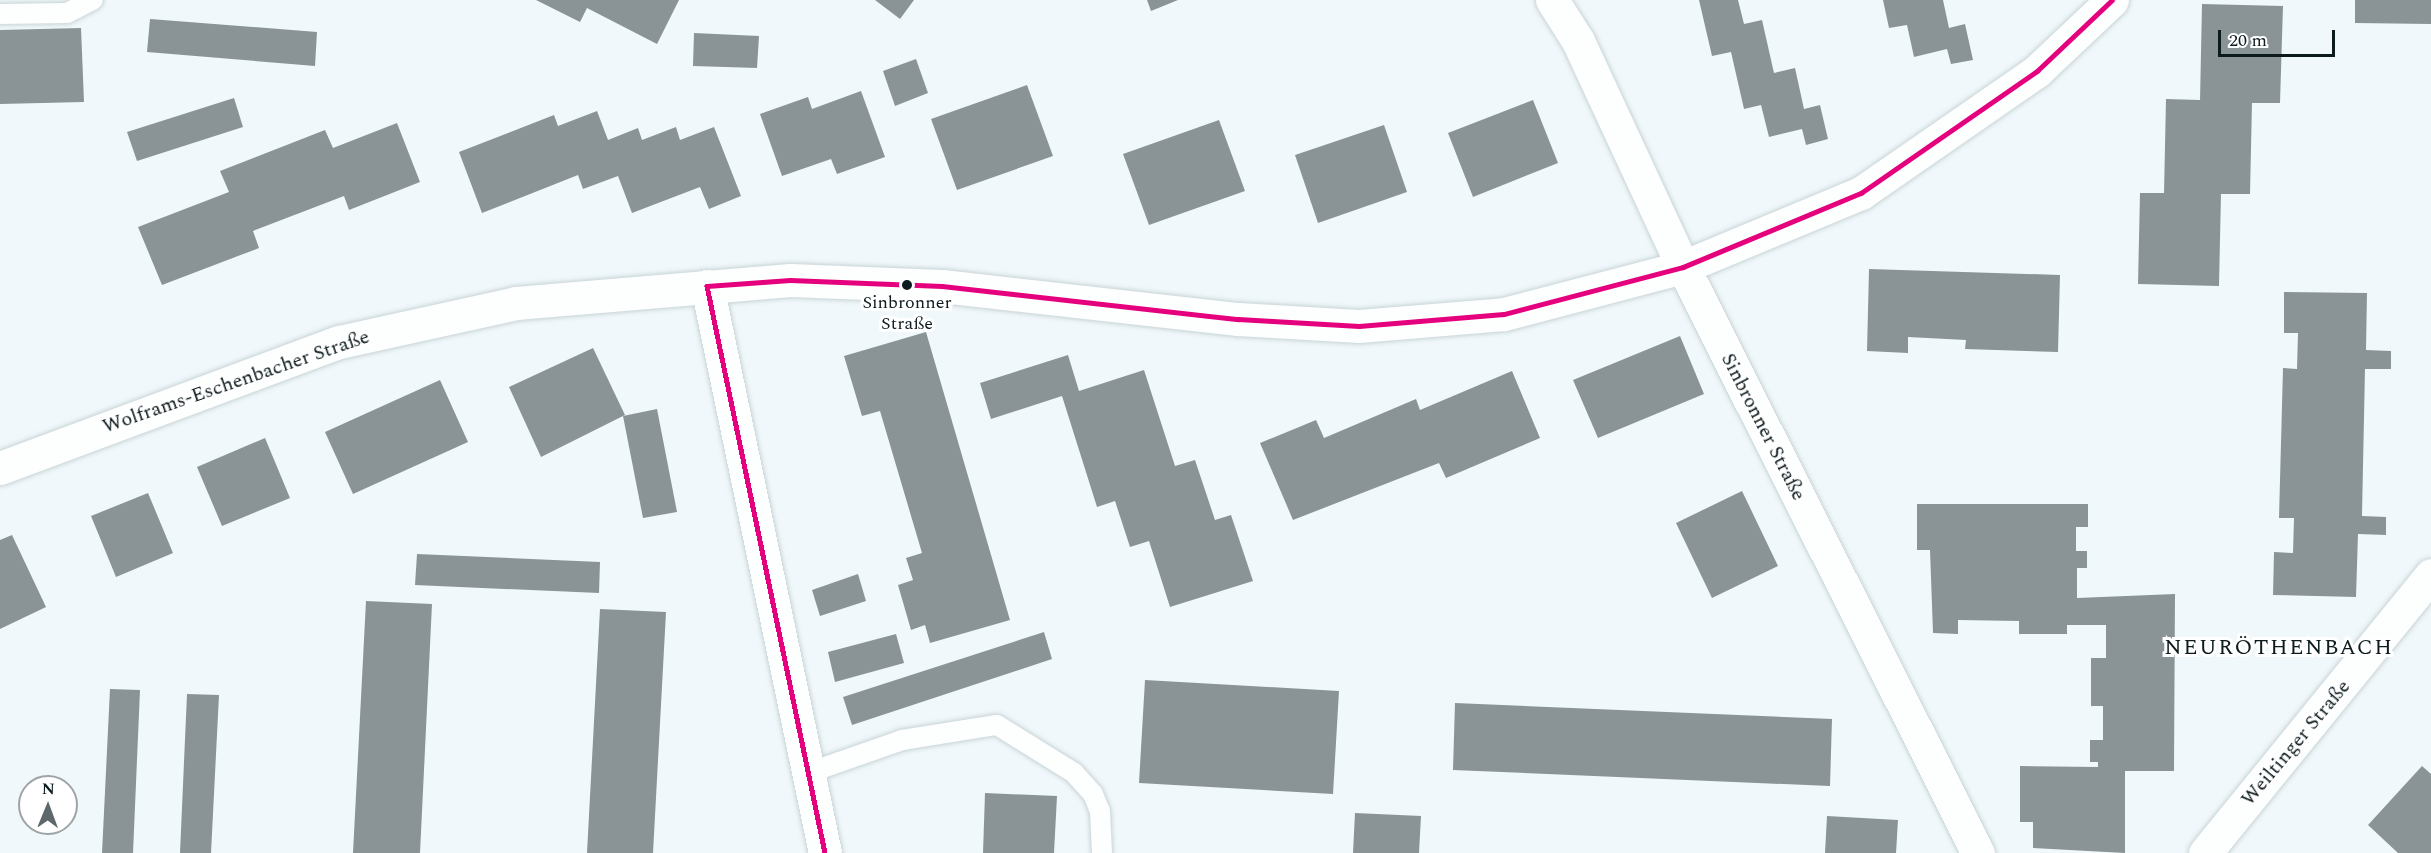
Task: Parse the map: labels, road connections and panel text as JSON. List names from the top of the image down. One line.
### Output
{"streets":{"street":["Wolframs-Eschenbacher Straße","Sinbronner Straße","Weiltinger Straße"]},"crossings":[["Wolframs-Eschenbacher Straße","Sinbronner Straße"]],"districts":["NEURÖTHENBACH"],"places":["Sinbronner Straße"],"scale_bar":"20 m","north":"top"}
